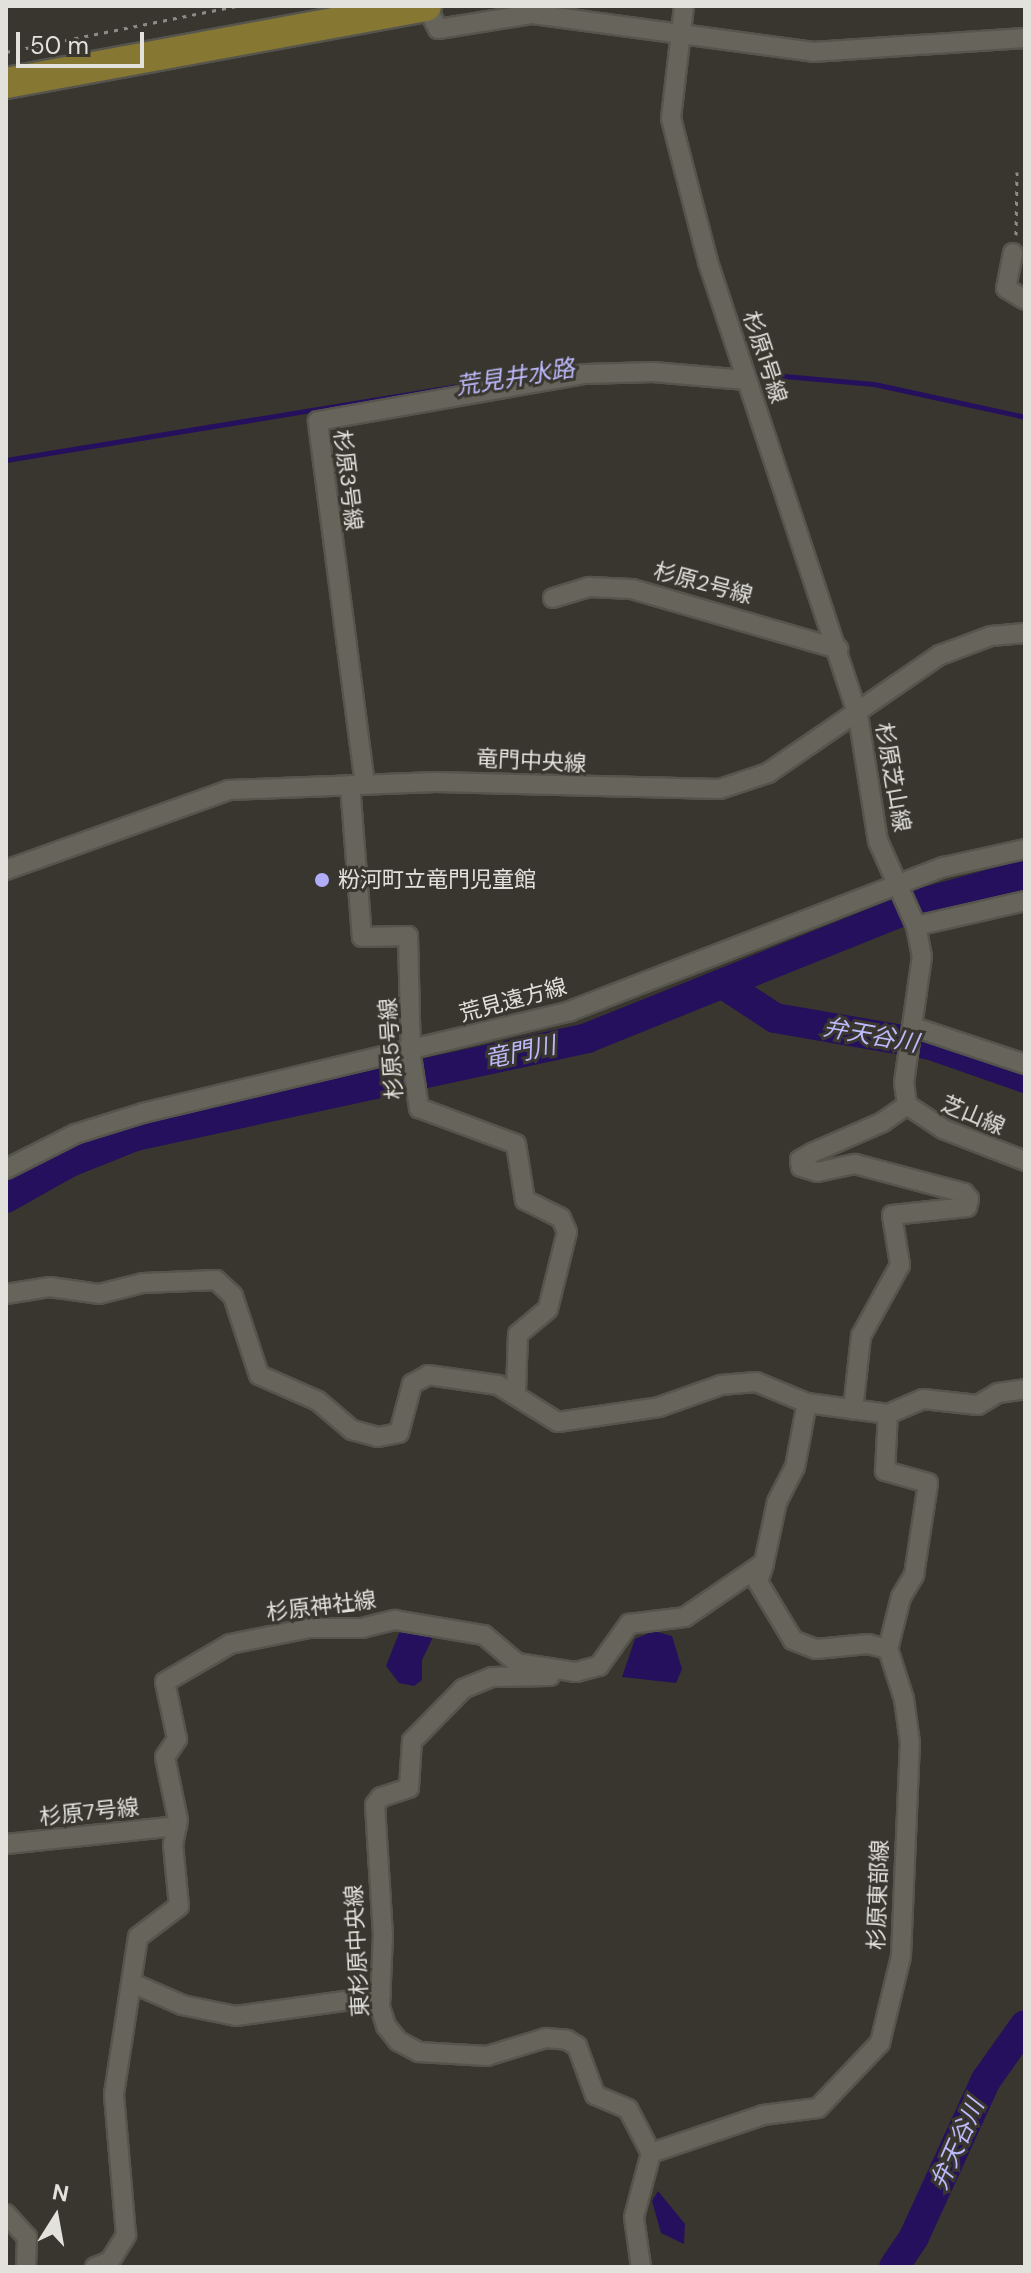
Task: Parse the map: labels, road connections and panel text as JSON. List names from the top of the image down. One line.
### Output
{"streets":{"street":["杉原1号線","杉原3号線","杉原2号線","竜門中央線","杉原芝山線","荒見遠方線","杉原5号線","芝山線","杉原神社線","杉原7号線","杉原東部線","東杉原中央線"]},"crossings":[["杉原1号線","杉原3号線"],["杉原1号線","杉原2号線"],["杉原1号線","竜門中央線"],["杉原1号線","杉原芝山線"],["杉原3号線","竜門中央線"],["杉原3号線","杉原5号線"],["竜門中央線","杉原芝山線"],["竜門中央線","杉原5号線"],["杉原芝山線","荒見遠方線"],["杉原芝山線","芝山線"],["荒見遠方線","杉原5号線"],["杉原神社線","杉原7号線"],["杉原神社線","東杉原中央線"],["杉原東部線","東杉原中央線"]],"water":["荒見井水路","弁天谷川","竜門川"],"places":["粉河町立竜門児童館"],"scale_bar":"50 m","north":"top"}
